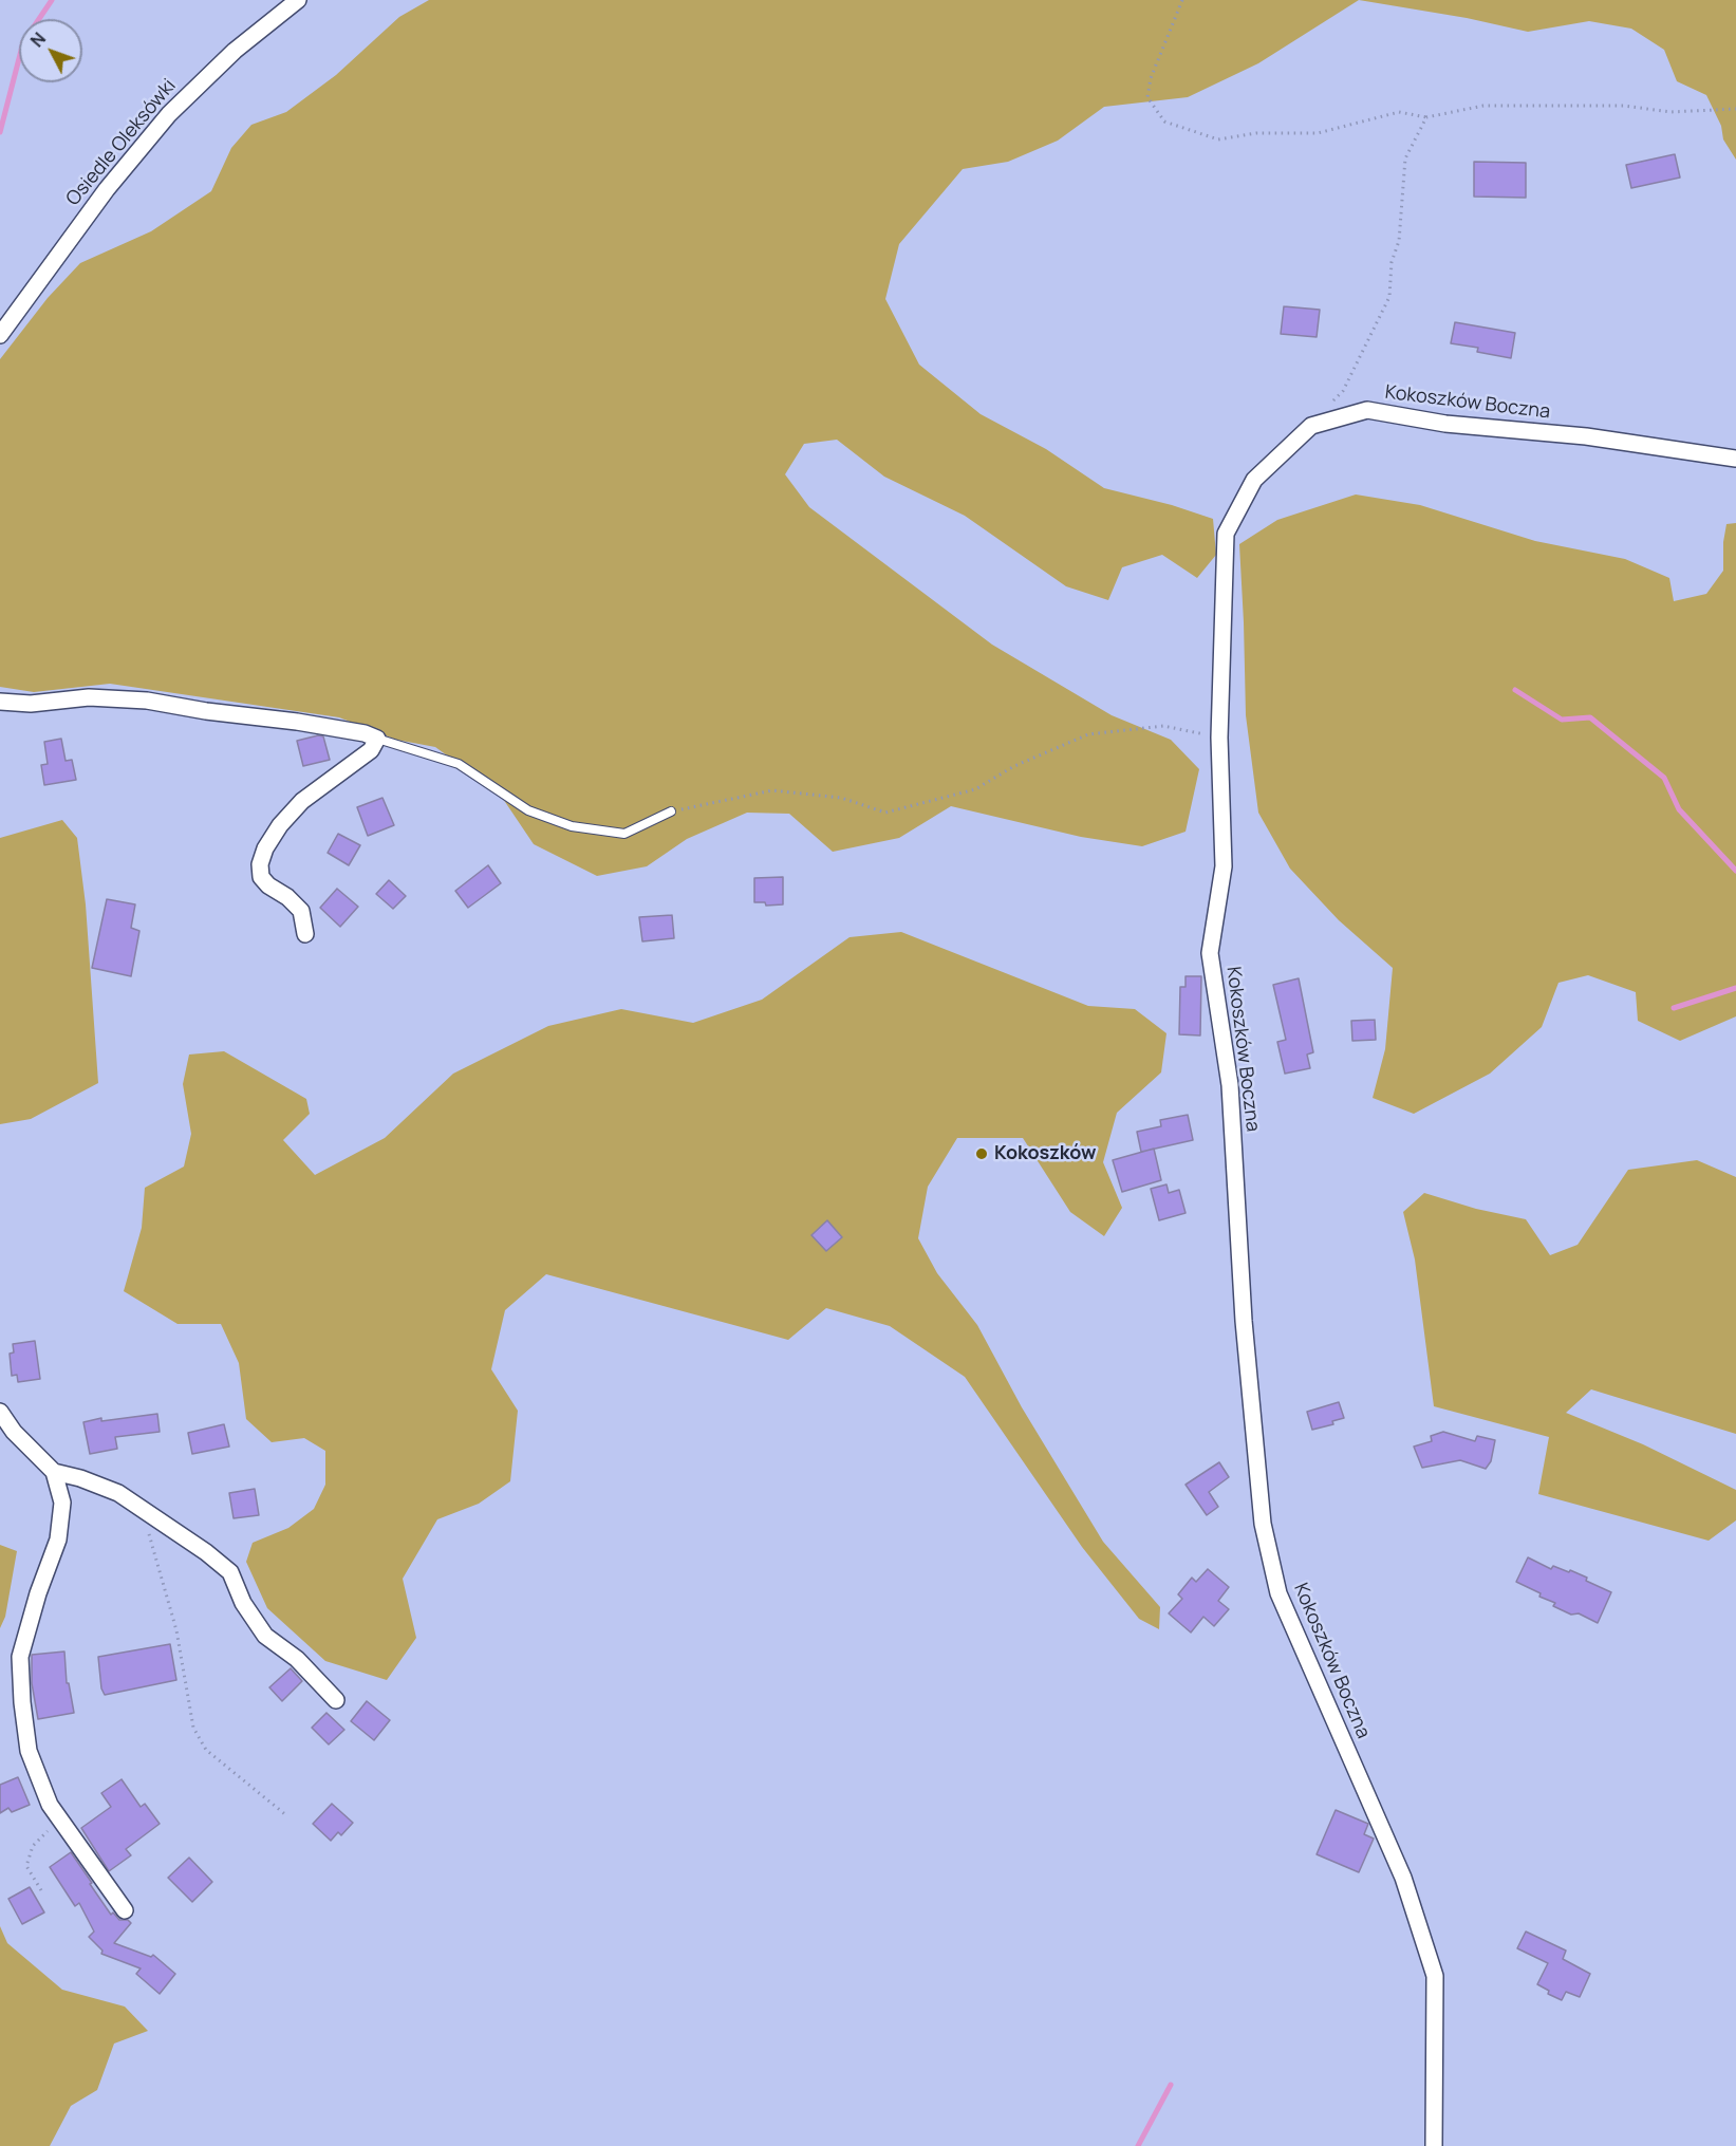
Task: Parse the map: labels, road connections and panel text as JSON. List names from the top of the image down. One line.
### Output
{"streets":{"street":["Osiedle Oleksówki","Kokoszków Boczna"]},"places":["Kokoszków"],"north":"top left"}
